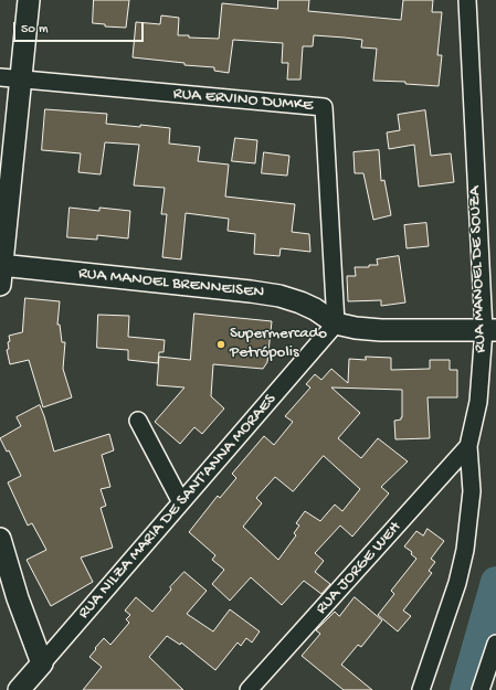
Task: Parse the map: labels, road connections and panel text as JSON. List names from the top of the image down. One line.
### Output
{"streets":{"street":["RUA ERVINO DUMKE","RUA MANOEL DE SOUZA","RUA MANOEL BRENNEISEN","RUA NILZA MARIA DE SANT'ANNA MORAES","RUA JORGE WEH"]},"crossings":[["RUA ERVINO DUMKE","RUA MANOEL BRENNEISEN"],["RUA ERVINO DUMKE","RUA NILZA MARIA DE SANT'ANNA MORAES"],["RUA MANOEL DE SOUZA","RUA JORGE WEH"],["RUA MANOEL BRENNEISEN","RUA NILZA MARIA DE SANT'ANNA MORAES"]],"places":["Supermercado Petrópolis"],"scale_bar":"50 m"}
